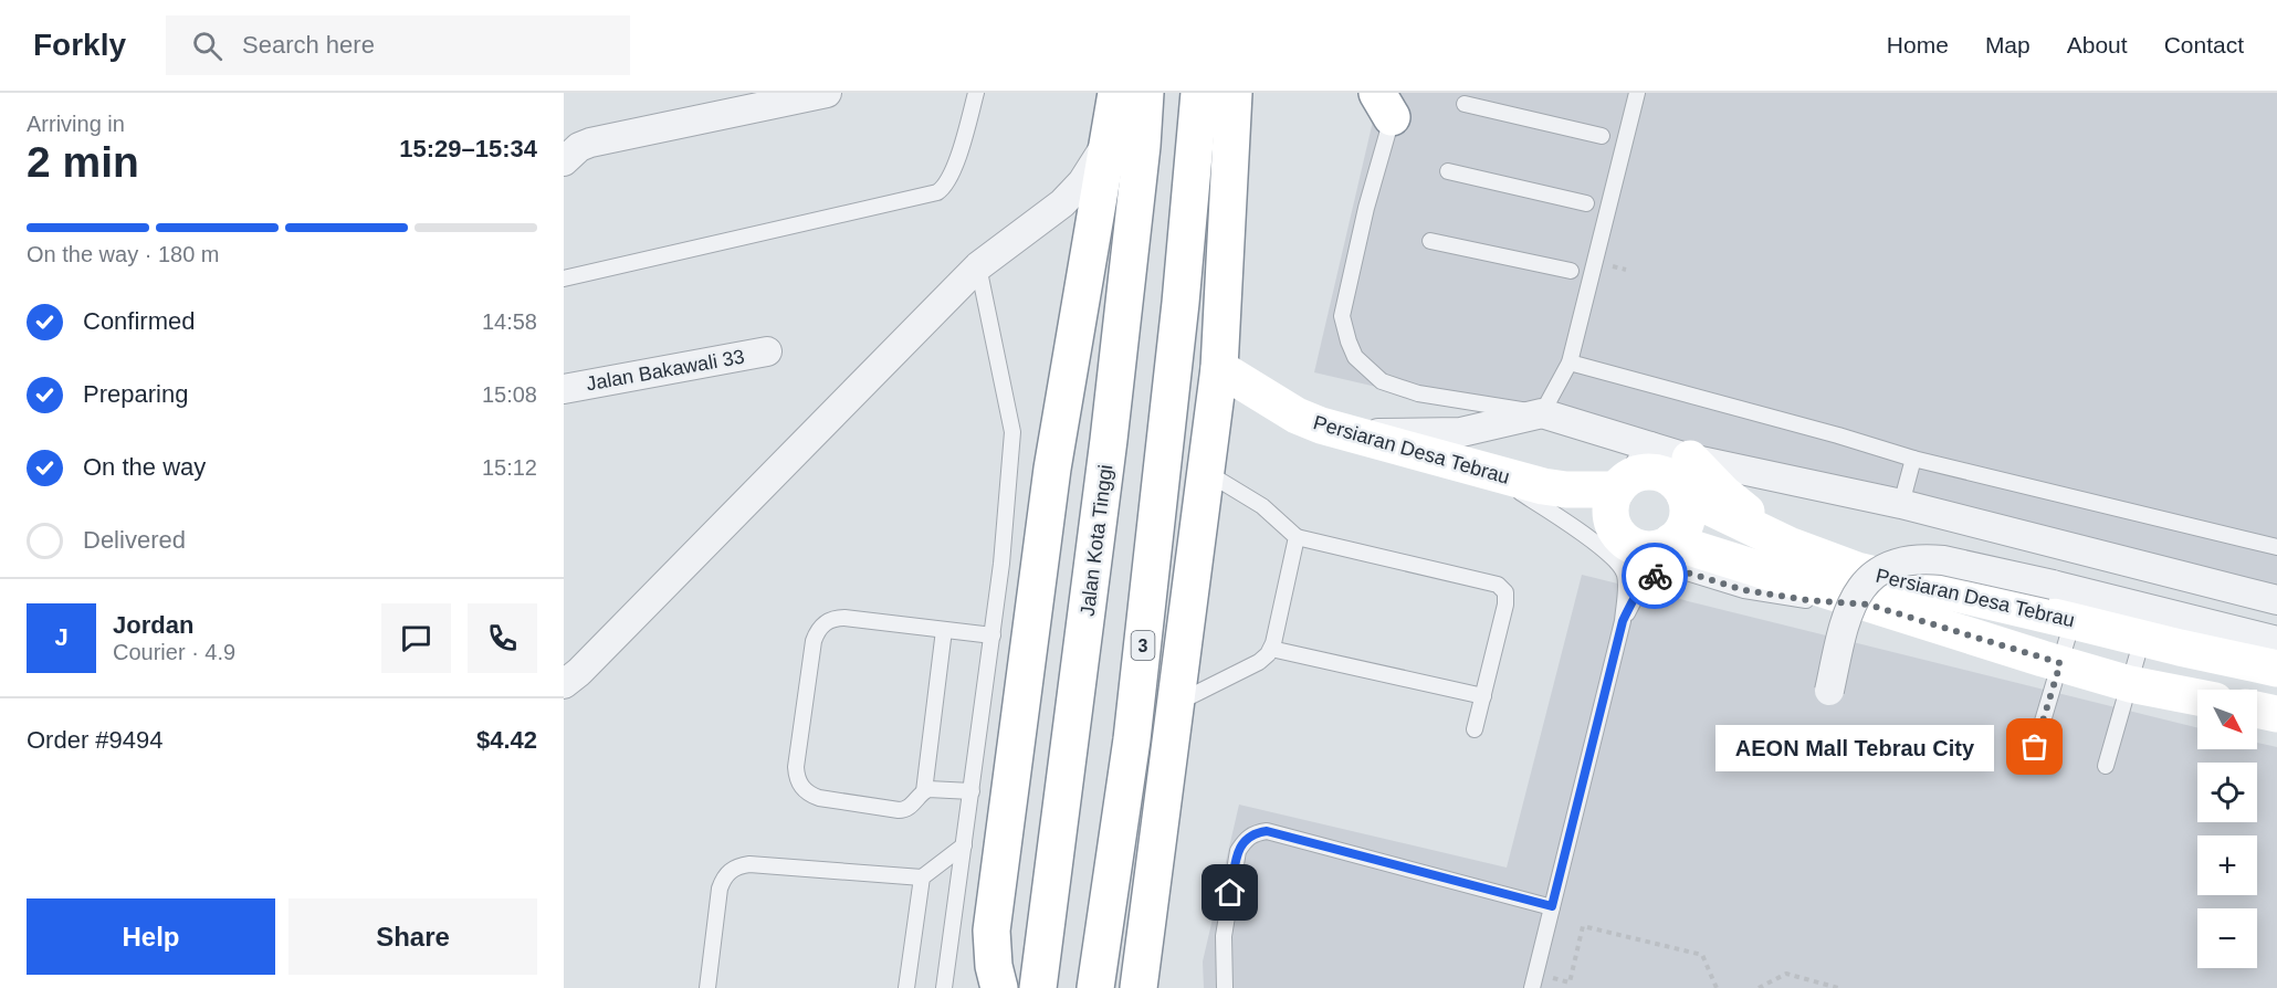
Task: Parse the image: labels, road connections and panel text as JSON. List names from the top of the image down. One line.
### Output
{"streets":{"main road":["Persiaran Desa Tebrau","Jalan Kota Tinggi","3"],"street":["Jalan Bakawali 33"]},"places":["AEON Mall Tebrau City"],"north":"bottom right","page":{"header":"Forkly","search":"Search here","nav":["Home","Map","About","Contact"],"heading":["2 min","Arriving in","15:29–15:34"],"panel":["Jordan","Courier · 4.9","Order #9494","$4.42"],"bar":"On the way · 180 m","list":[["Confirmed","14:58"],["Preparing","15:08"],["On the way","15:12"],"Delivered"],"round":"J","map_buttons":["+","−"],"bubble":"AEON Mall Tebrau City","buttons":["Help","Share"]}}
